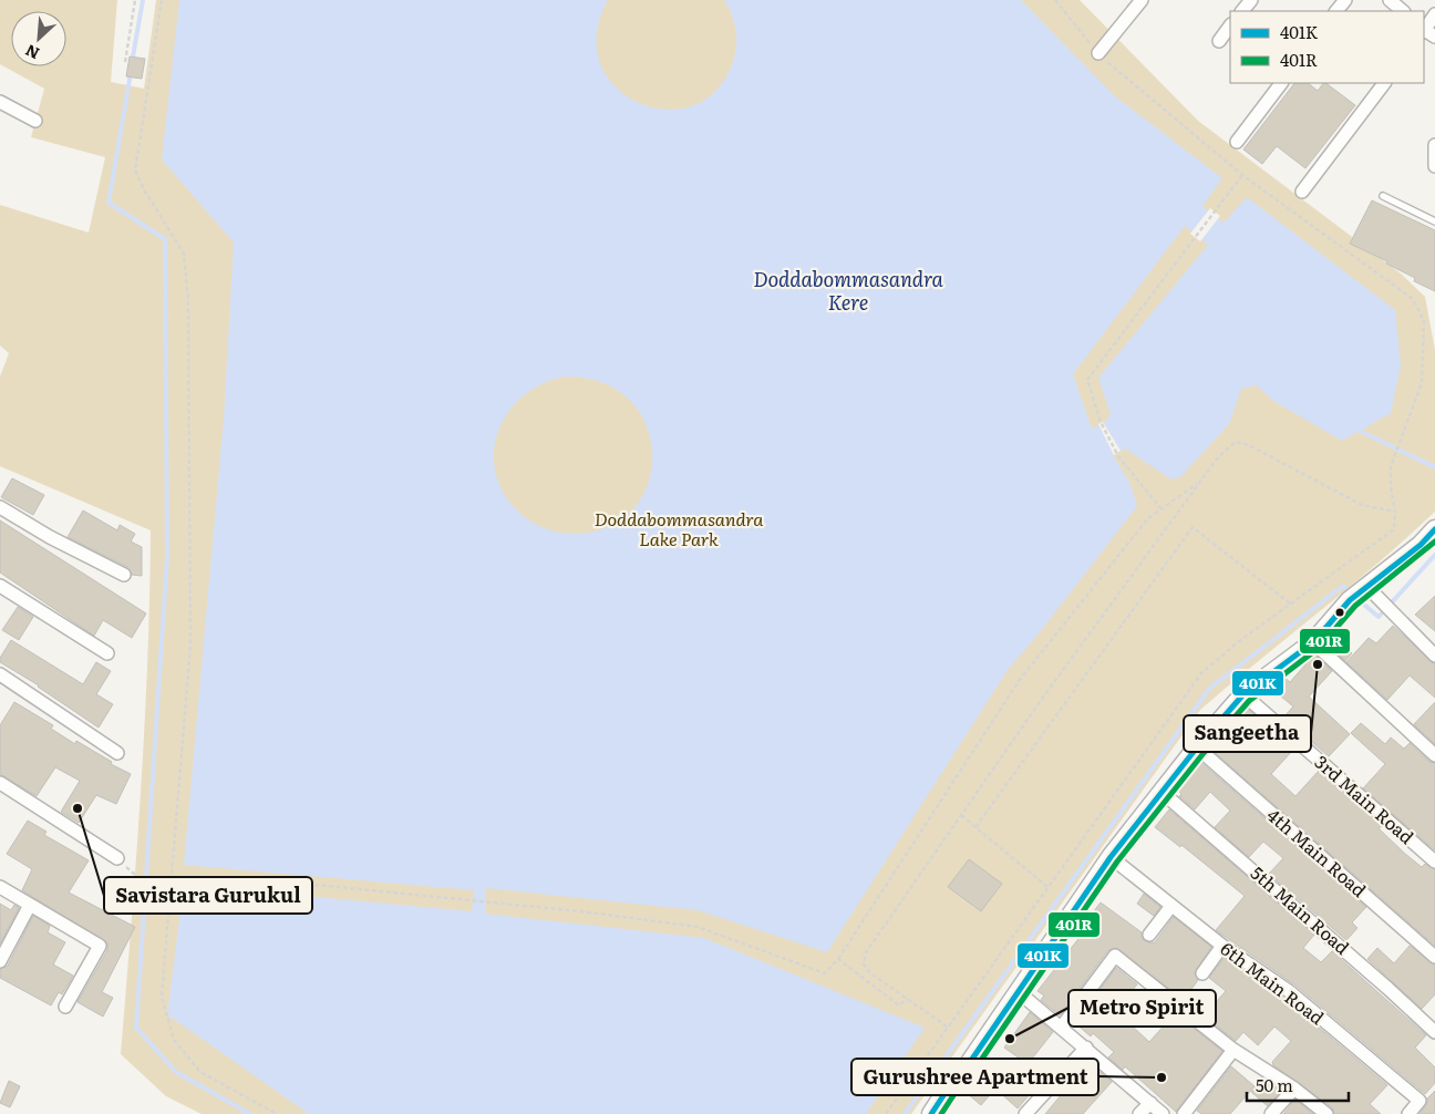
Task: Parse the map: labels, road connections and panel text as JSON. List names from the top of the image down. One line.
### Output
{"streets":{"street":["3rd Main Road","4th Main Road","5th Main Road","6th Main Road"]},"water":["Doddabommasandra Kere"],"parks":["Doddabommasandra Lake Park"],"places":["Sangeetha","Savistara Gurukul","Metro Spirit","Gurushree Apartment"],"lines":["transit line 401K","transit line 401R"],"legend":["401K","401R"],"scale_bar":"50 m","north":"bottom left"}
